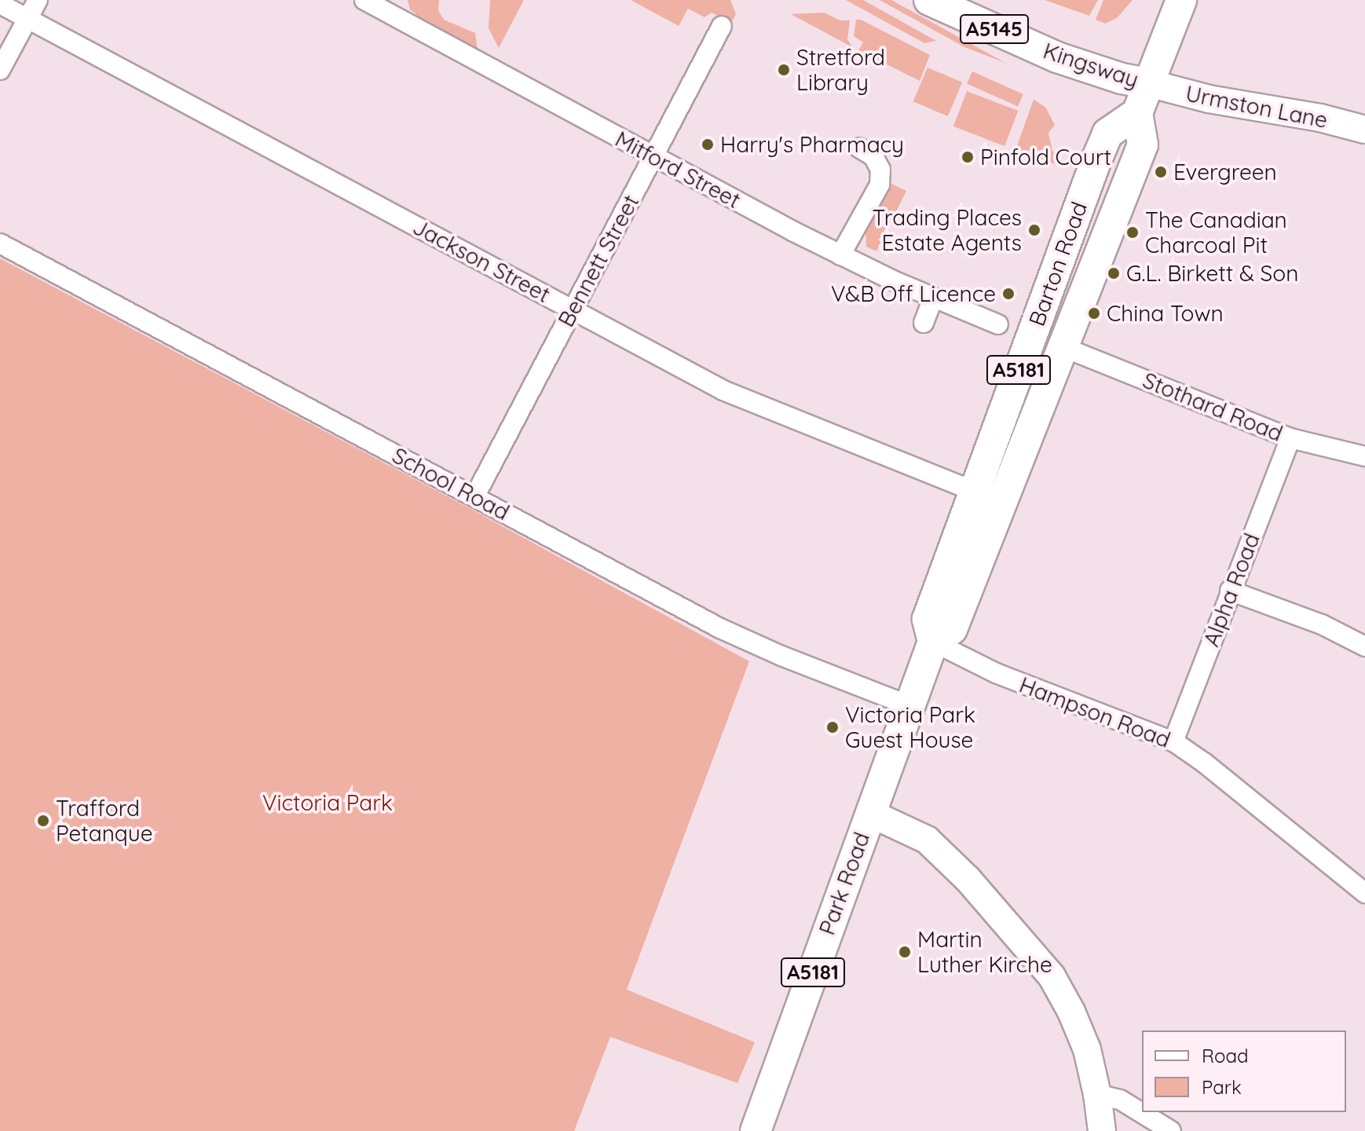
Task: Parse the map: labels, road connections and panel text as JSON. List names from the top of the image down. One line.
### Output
{"streets":{"main road":["A5145","Kingsway","Barton Road","A5181","Park Road"],"street":["Urmston Lane","Mitford Street","Jackson Street","Bennett Street","Stothard Road","School Road","Alpha Road","Hampson Road"]},"crossings":[["Kingsway","Urmston Lane"],["Mitford Street","Bennett Street"],["Jackson Street","Bennett Street"],["Jackson Street","Barton Road"],["Bennett Street","School Road"],["Barton Road","Stothard Road"],["Barton Road","School Road"],["Barton Road","Hampson Road"],["Barton Road","Park Road"],["Stothard Road","Alpha Road"],["Alpha Road","Hampson Road"]],"parks":["Victoria Park"],"places":["Stretford Library","Harry's Pharmacy","Pinfold Court","Evergreen","Trading Places Estate Agents","The Canadian Charcoal Pit","G.L. Birkett & Son","V&B Off Licence","China Town","Victoria Park Guest House","Trafford Petanque","Martin Luther Kirche"],"legend":["Road","Park"]}
